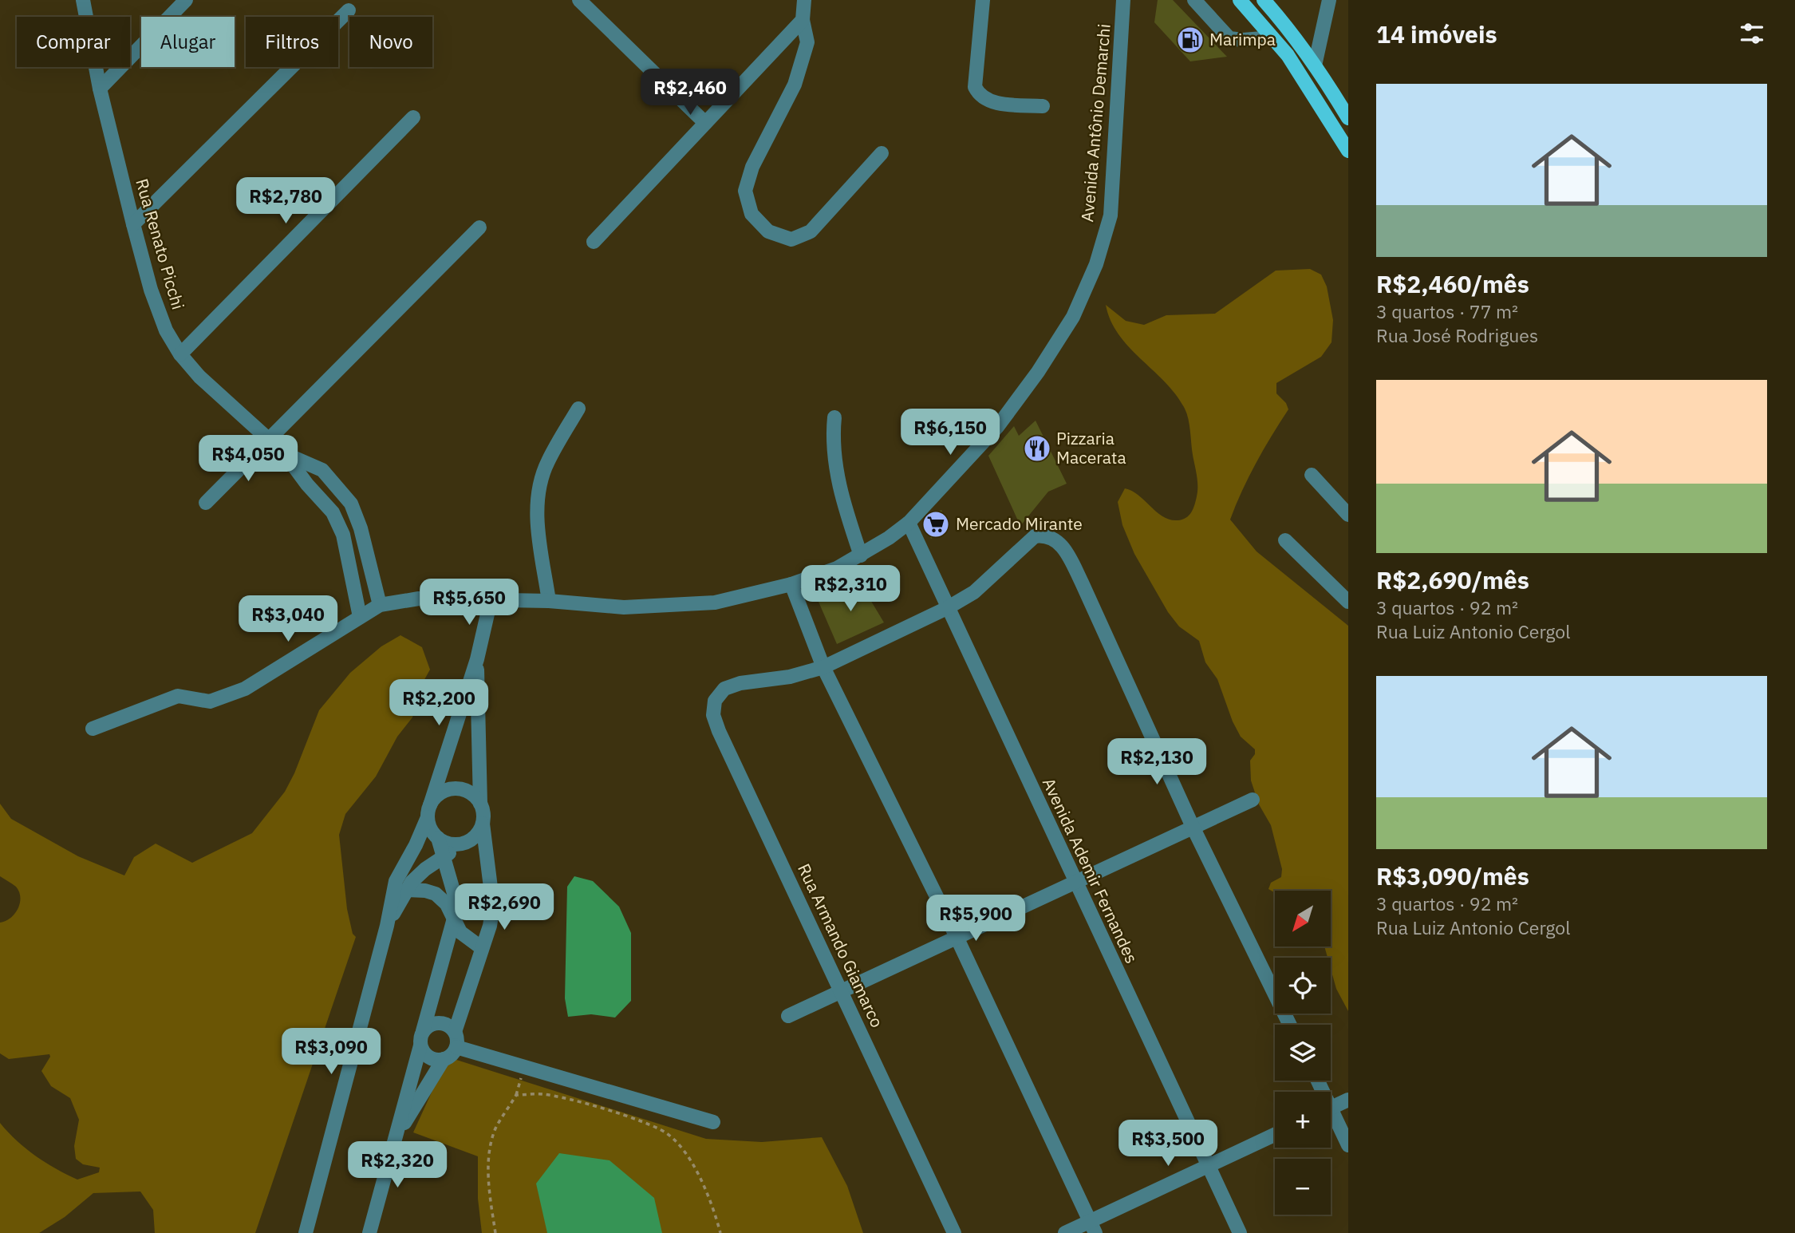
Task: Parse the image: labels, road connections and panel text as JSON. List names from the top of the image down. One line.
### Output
{"streets":{"street":["Avenida Antônio Demarchi","Rua Renato Picchi","Avenida Ademir Fernandes","Rua Armando Giamarco"]},"crossings":[["Avenida Antônio Demarchi","Rua Renato Picchi"],["Avenida Antônio Demarchi","Avenida Ademir Fernandes"]],"places":{"fuel station":["Marimpa"],"restaurant":["Pizzaria Macerata"],"supermarket":["Mercado Mirante"]},"north":"bottom left","page":{"heading":"14 imóveis","chip":["Comprar","Alugar","Filtros","Novo"],"list":[{"name":"R$2,460/mês","note":"3 quartos · 77 m² · Rua José Rodrigues"},{"name":"R$2,690/mês","note":"3 quartos · 92 m² · Rua Luiz Antonio Cergol"},{"name":"R$3,090/mês","note":"3 quartos · 92 m² · Rua Luiz Antonio Cergol"}],"price":["R$2,460","R$2,780","R$6,150","R$4,050","R$2,310","R$5,650","R$3,040","R$2,200","R$2,130","R$2,690","R$5,900","R$3,090","R$3,500","R$2,320"],"map_buttons":["+","−"]}}
